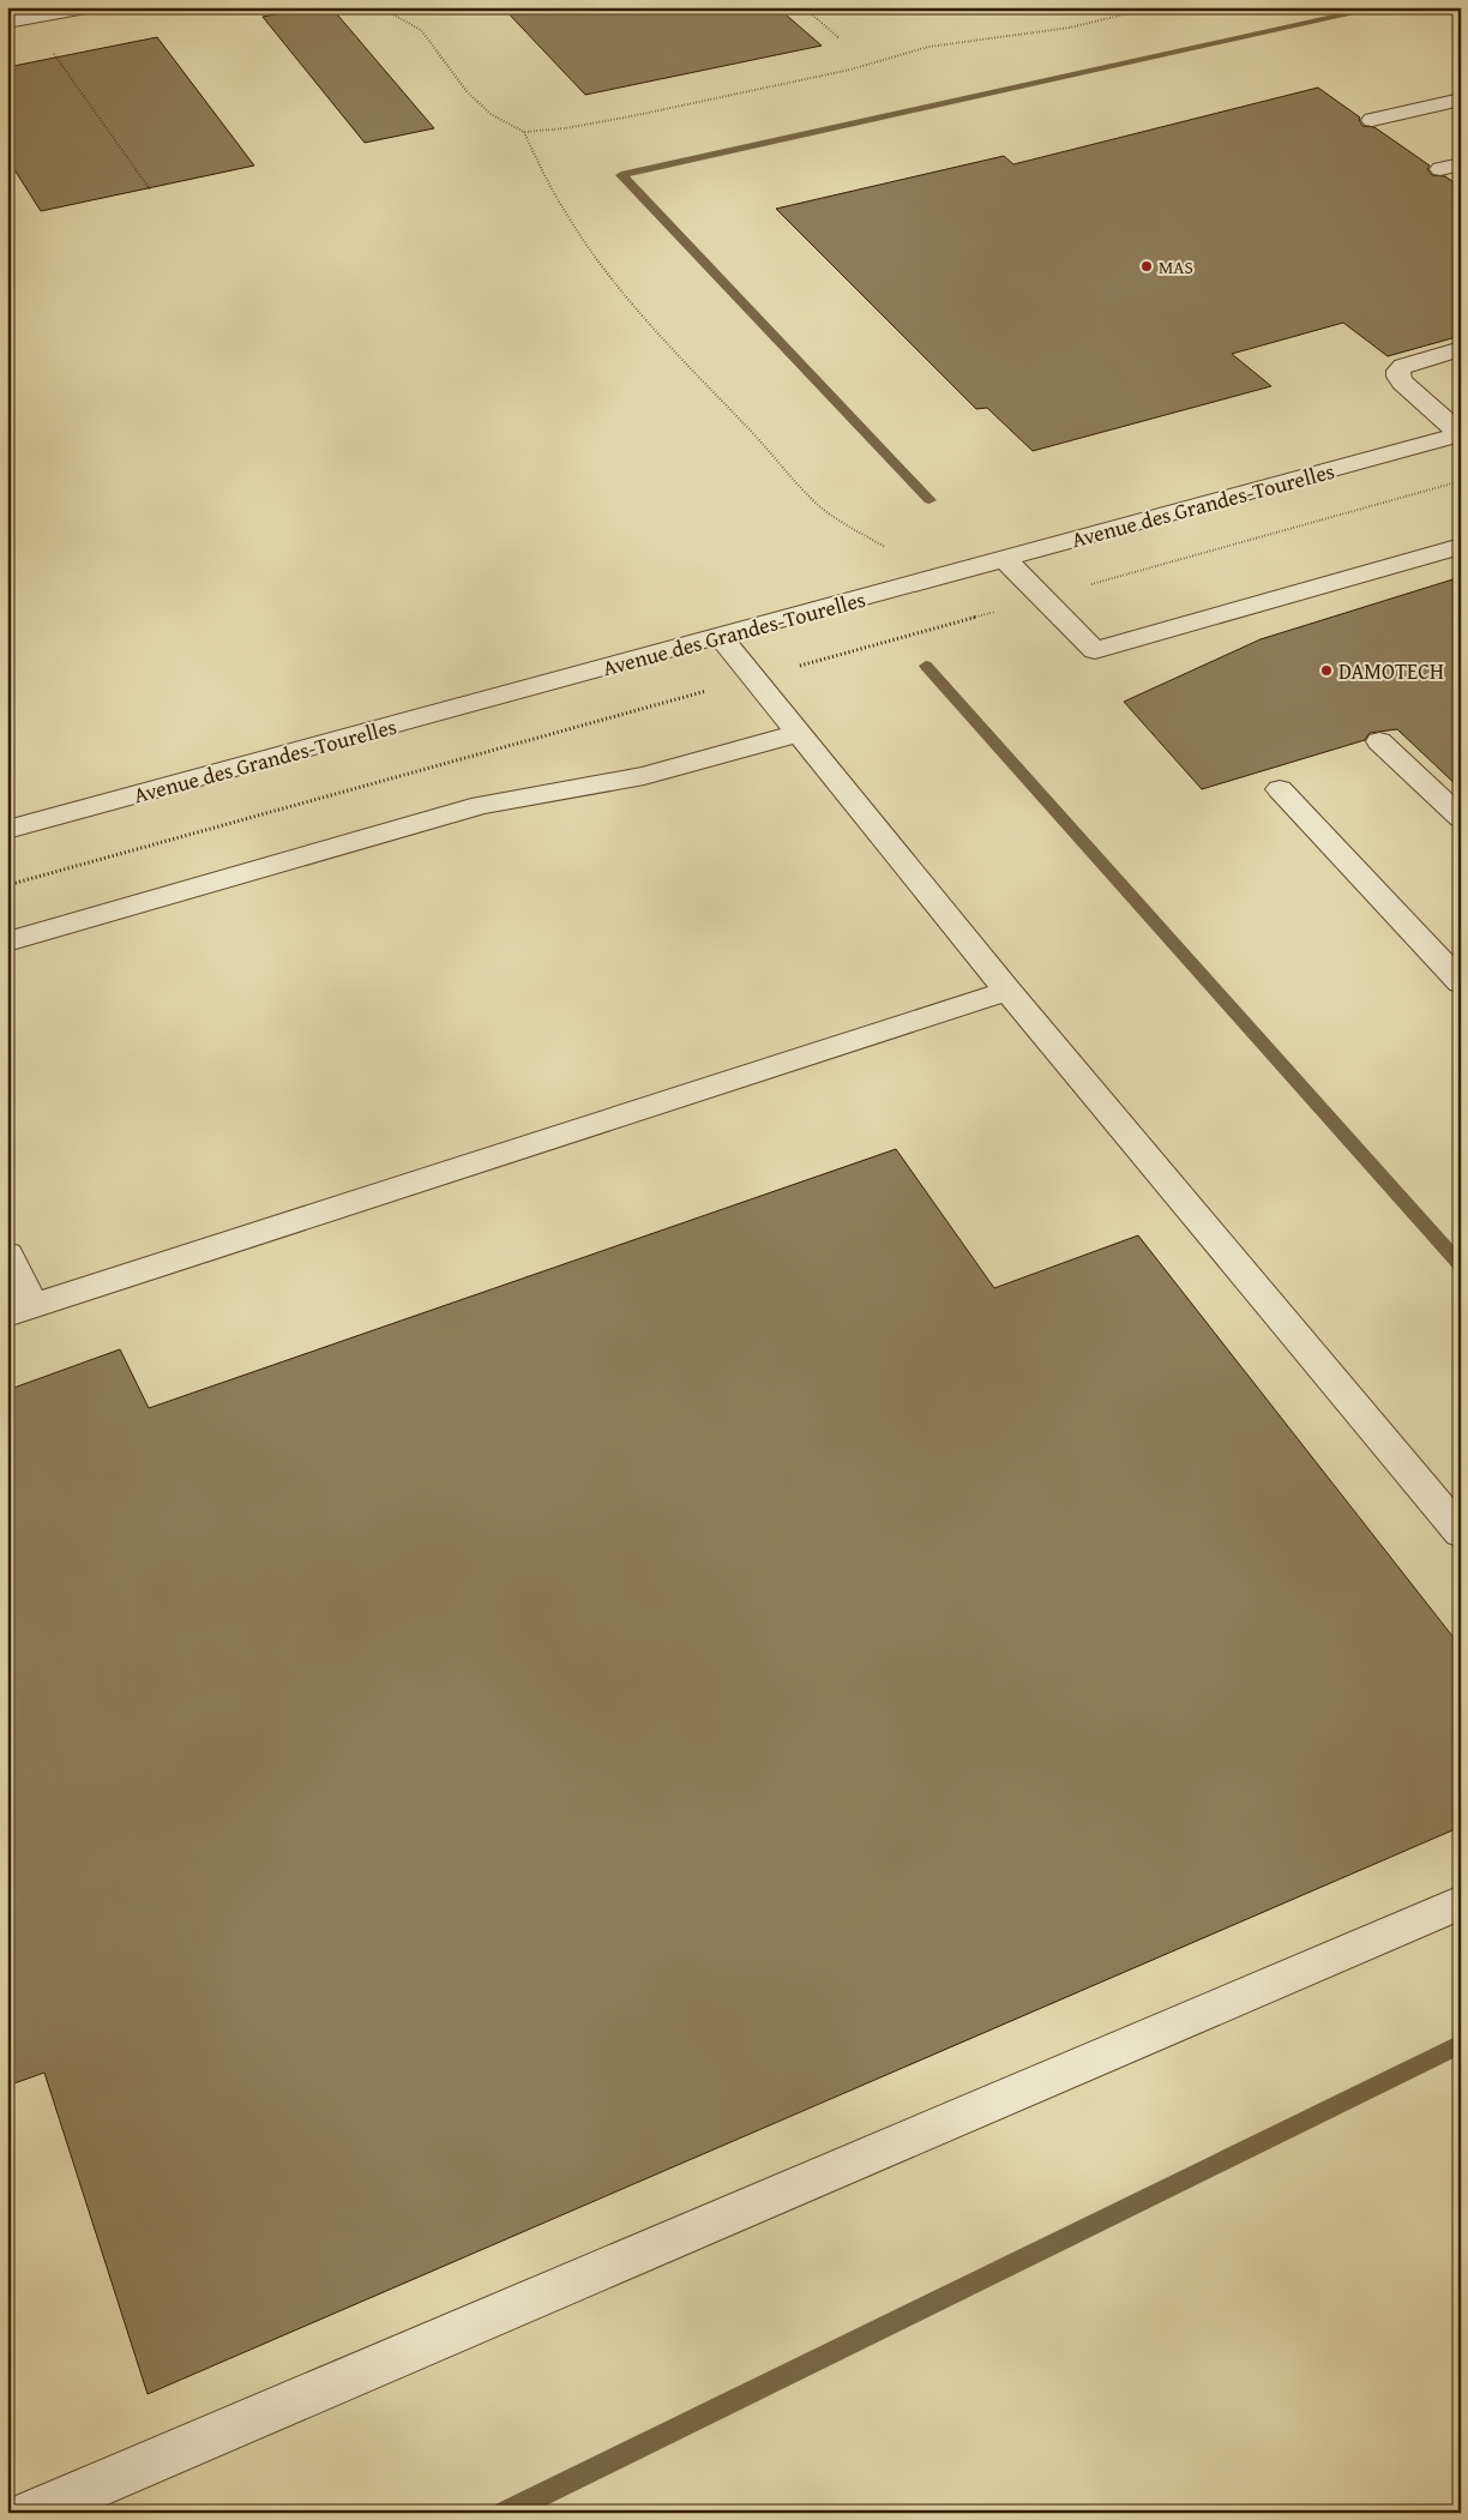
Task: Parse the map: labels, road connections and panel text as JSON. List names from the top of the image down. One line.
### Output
{"streets":{"street":["Avenue des Grandes-Tourelles"]},"places":["MAS","DAMOTECH"]}
